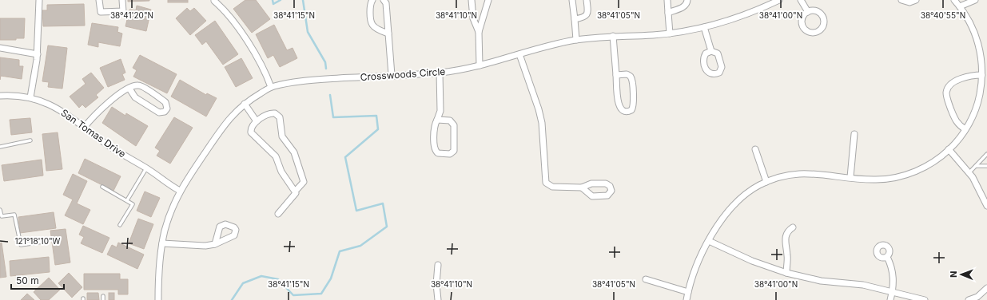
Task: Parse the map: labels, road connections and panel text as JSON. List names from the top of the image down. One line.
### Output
{"streets":{"street":["Crosswoods Circle","San Tomas Drive"]},"crossings":[["Crosswoods Circle","San Tomas Drive"]],"scale_bar":"50 m","north":"left","coordinates":["38°41'20\"N","38°41'15\"N","38°41'10\"N","38°41'05\"N","38°41'00\"N","38°40'55\"N","121°18'10\"W"]}
